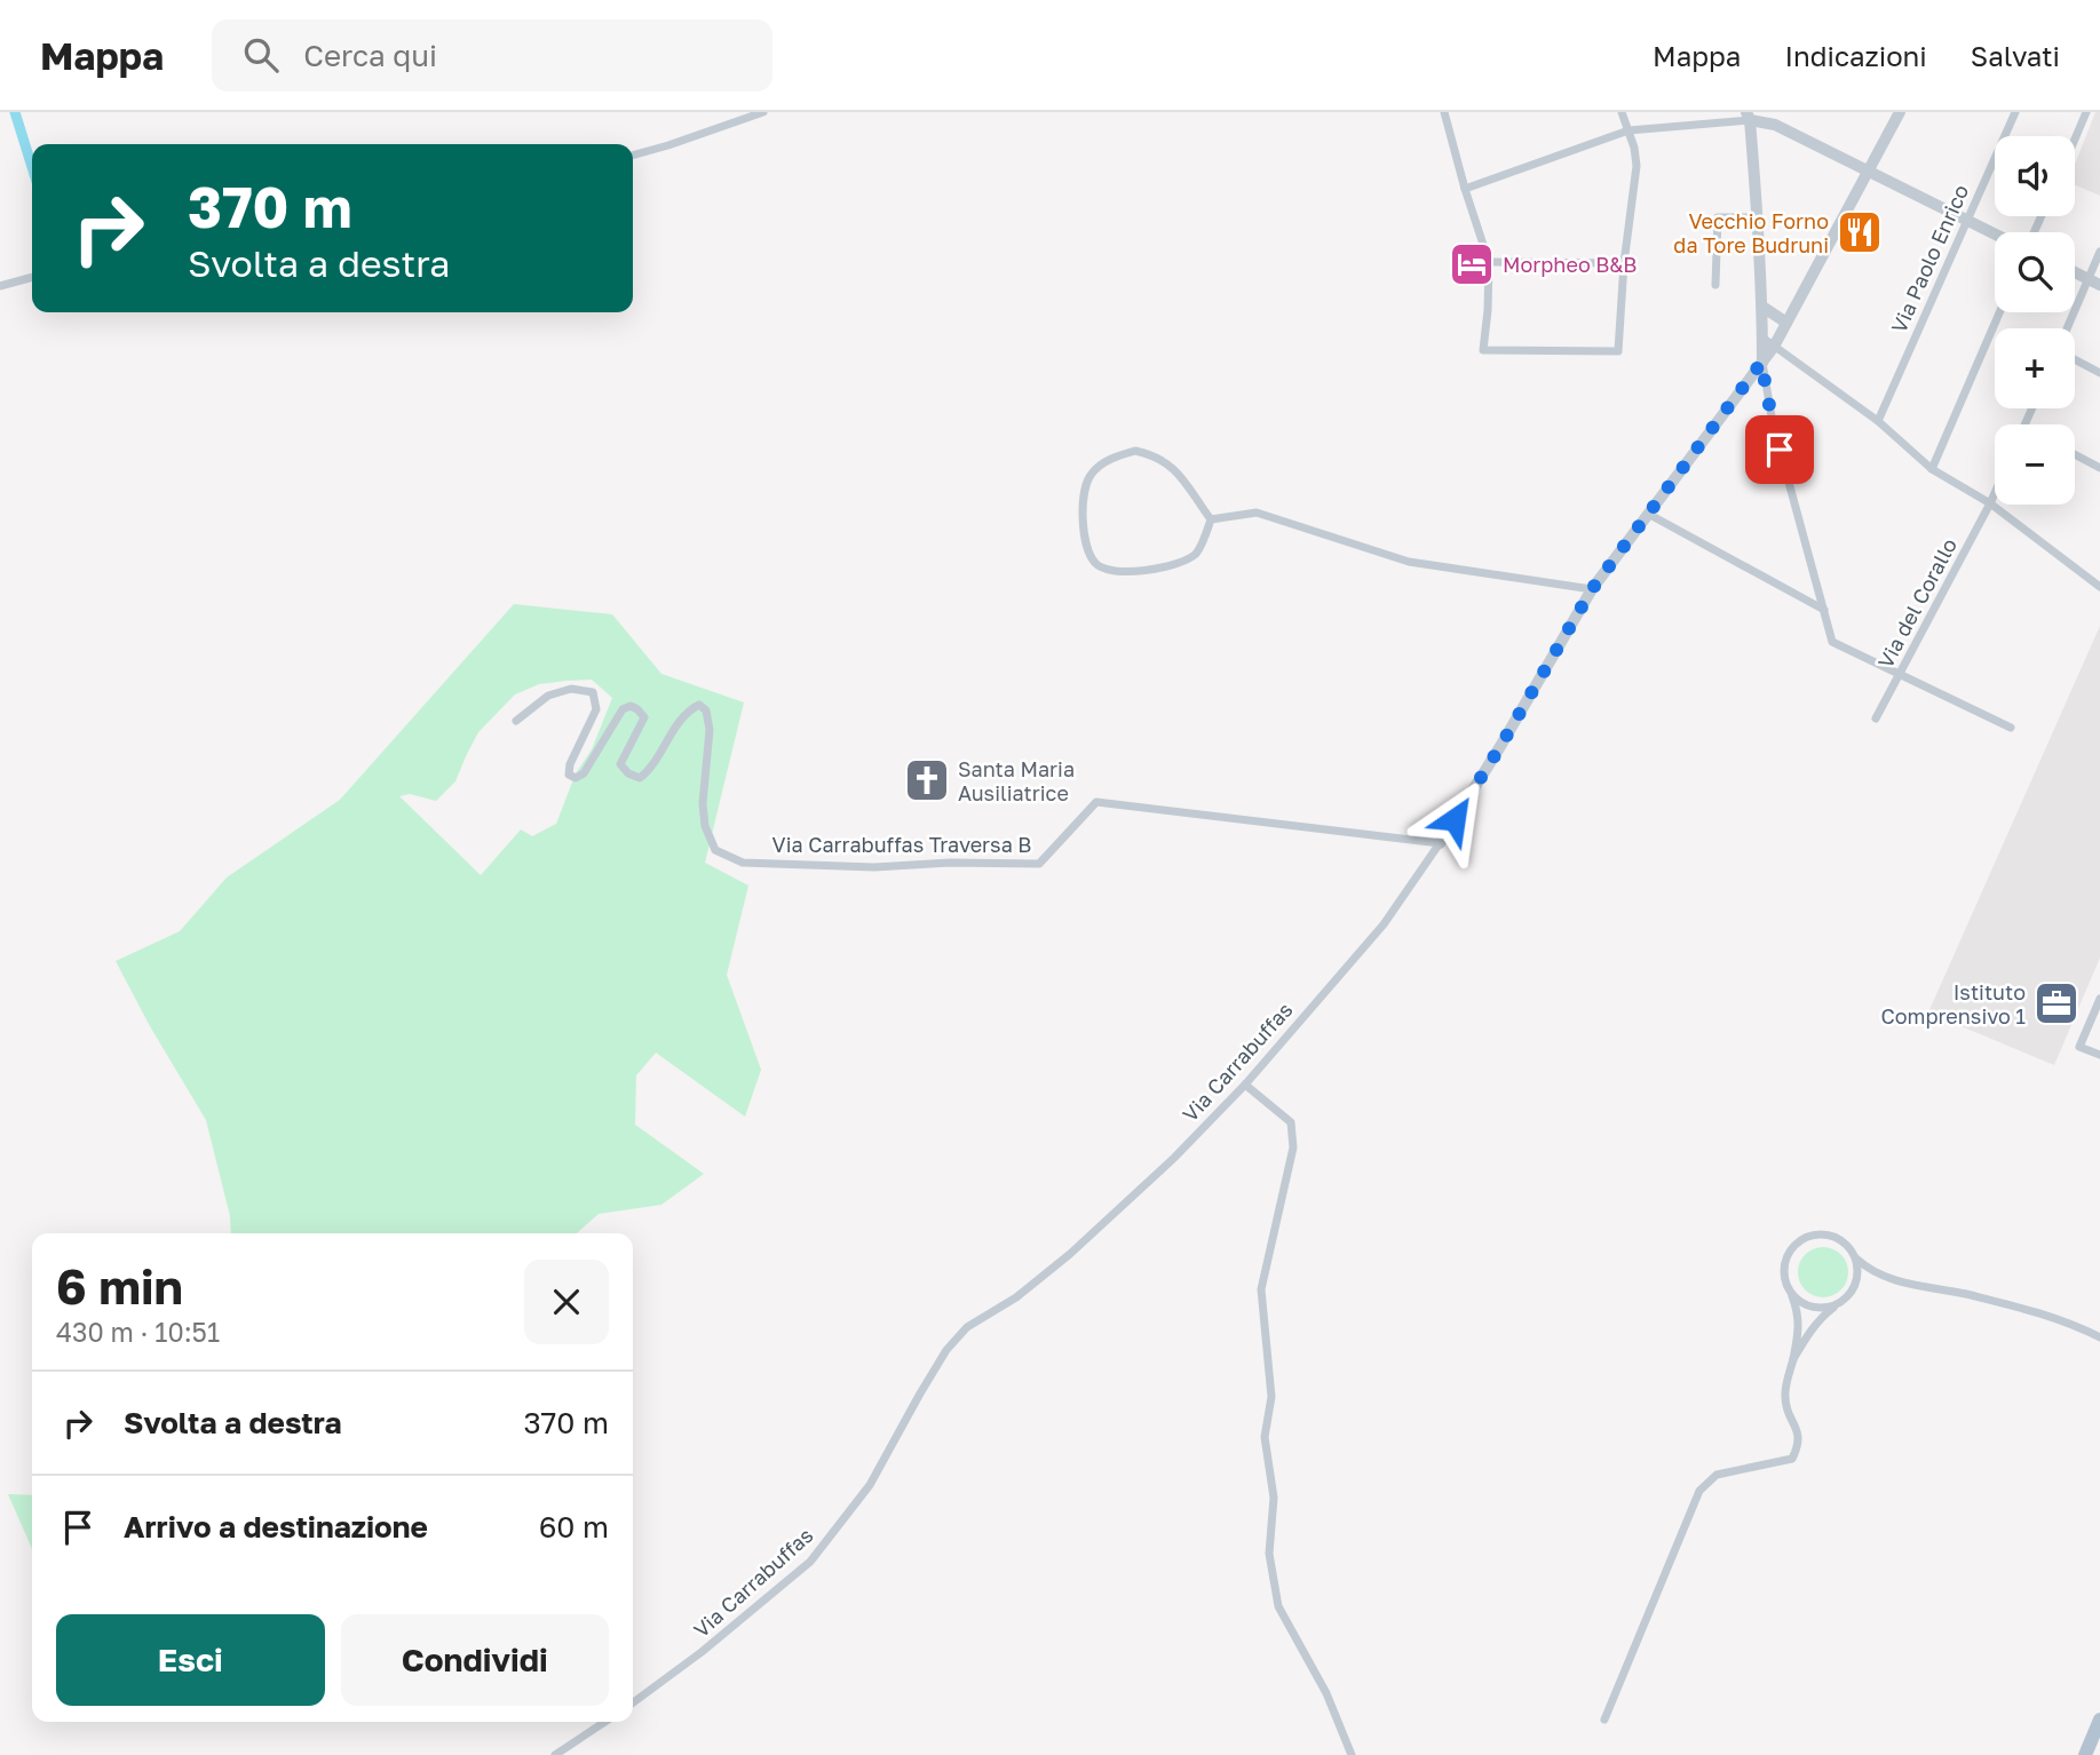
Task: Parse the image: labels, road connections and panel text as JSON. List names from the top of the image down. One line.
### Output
{"streets":{"street":["Via Paolo Enrico","Via del Corallo","Via Carrabuffas Traversa B","Via Carrabuffas"]},"crossings":[["Via Carrabuffas Traversa B","Via Carrabuffas"]],"places":{"restaurant":["Vecchio Forno da Tore Budruni"],"hotel":["Morpheo B&B"],"church":["Santa Maria Ausiliatrice"],"office":["Istituto Comprensivo 1"]},"page":{"header":"Mappa","search":"Cerca qui","nav":["Mappa","Indicazioni","Salvati"],"map_buttons":["+","−"],"turn":["370 m","Svolta a destra"],"heading":["6 min","430 m · 10:51"],"list":[{"name":"Svolta a destra","value":"370 m"},{"name":"Arrivo a destinazione","value":"60 m"}],"buttons":["Esci","Condividi"]}}
